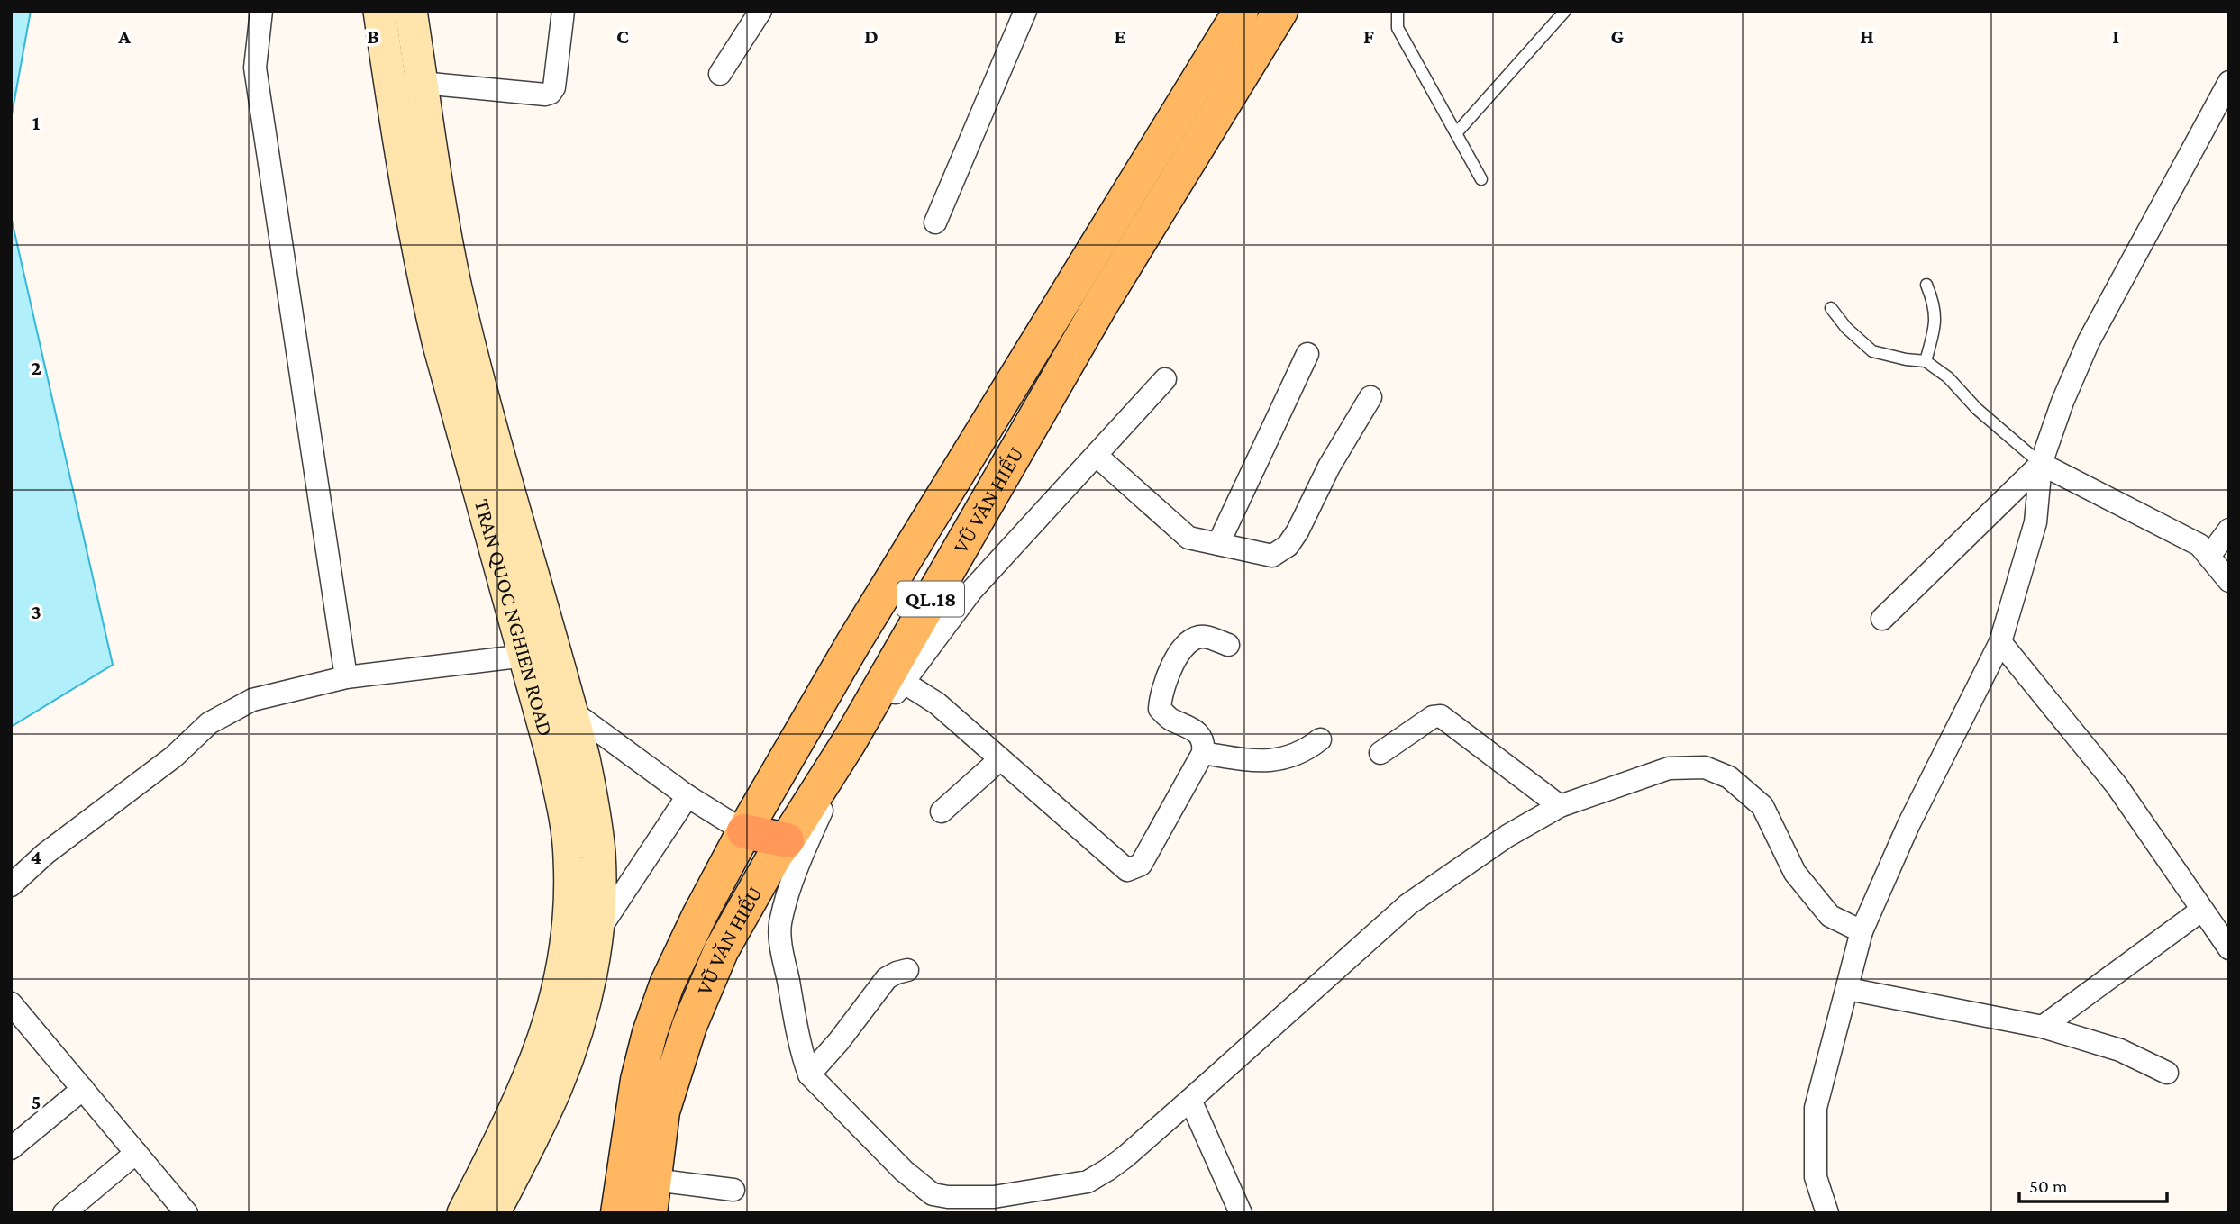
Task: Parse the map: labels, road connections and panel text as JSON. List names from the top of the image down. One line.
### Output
{"streets":{"main road":["VŨ VĂN HIẾU","QL.18","TRAN QUOC NGHIEN ROAD"]},"scale_bar":"50 m","grid":{"columns":["A","B","C","D","E","F","G","H","I"],"rows":["1","2","3","4","5"]}}
